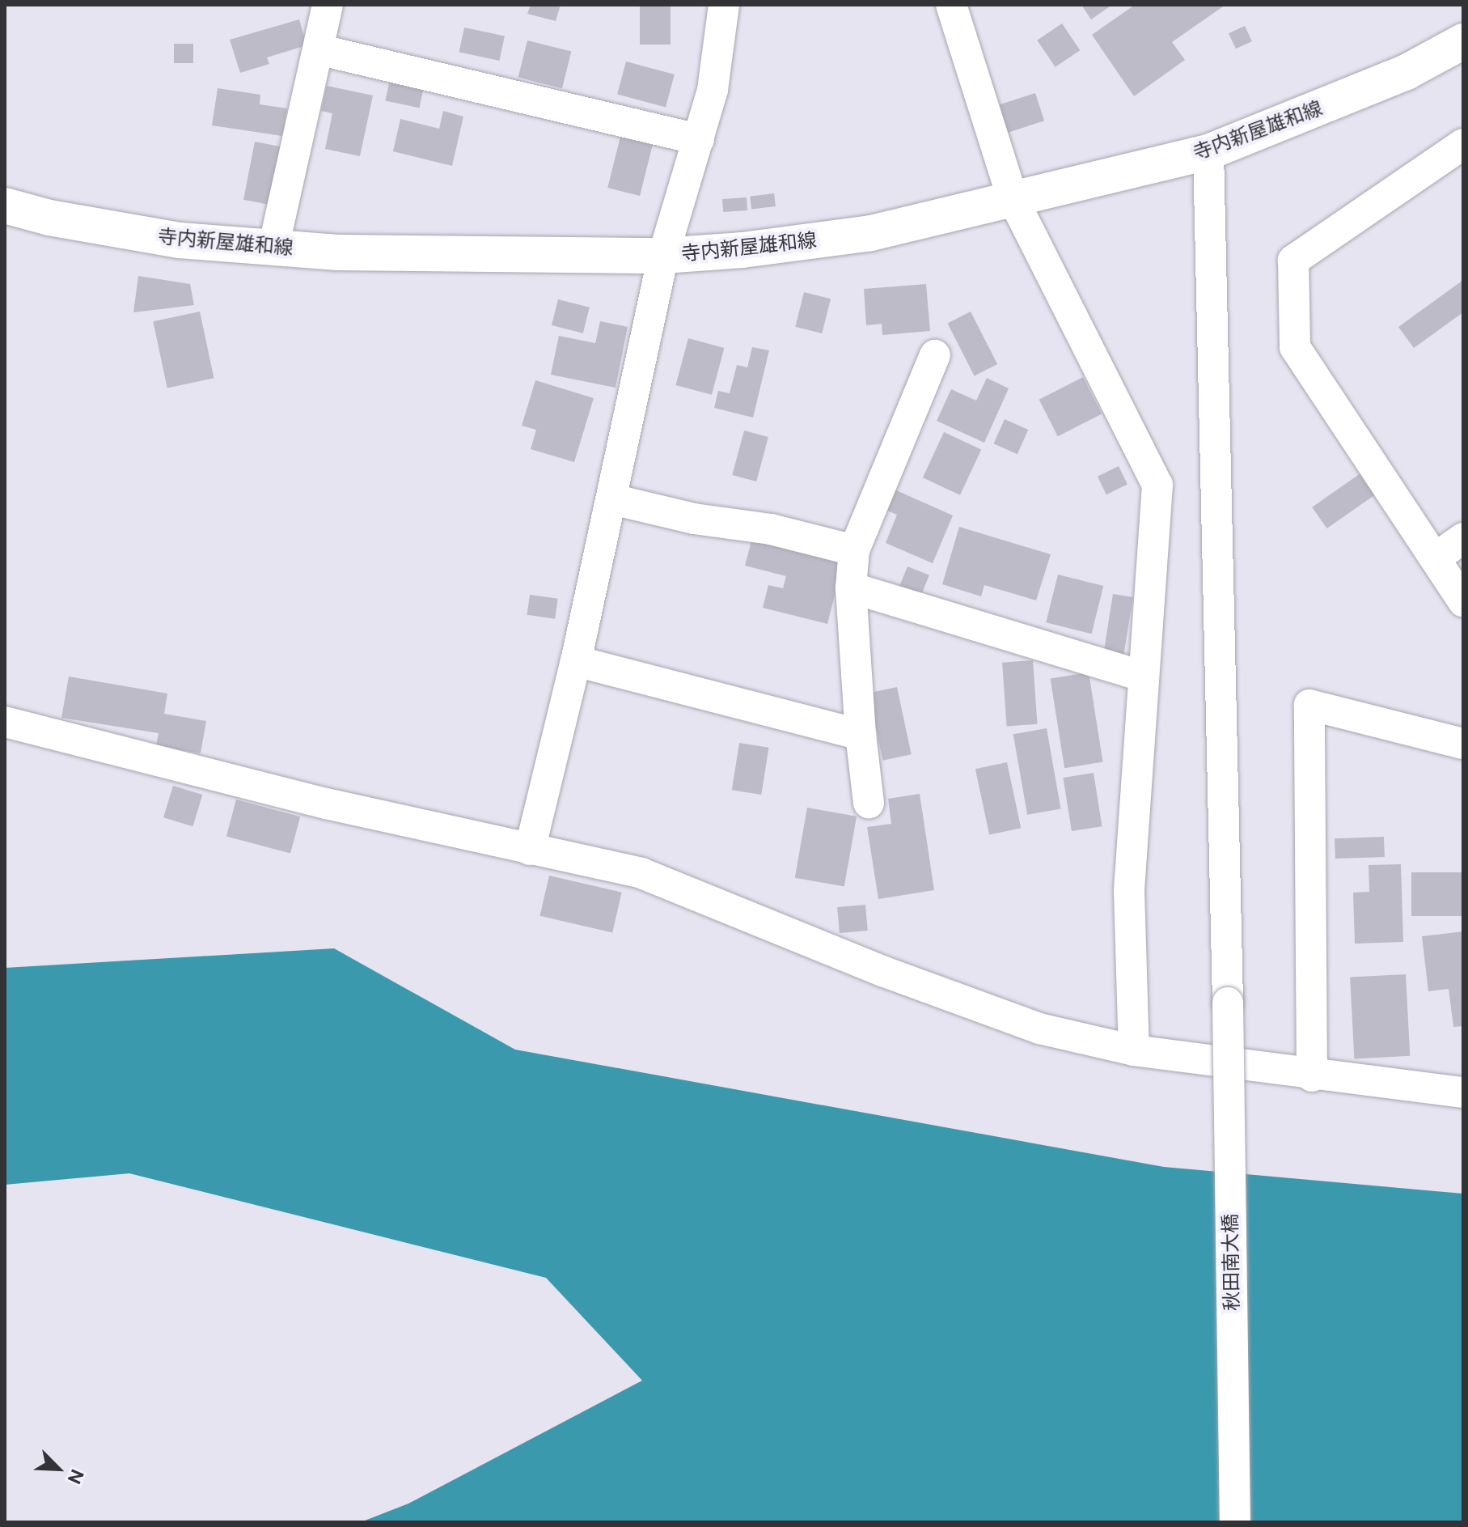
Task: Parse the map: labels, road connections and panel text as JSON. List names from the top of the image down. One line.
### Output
{"streets":{"main road":["寺内新屋雄和線"],"street":["秋田南大橋"]},"crossings":[["寺内新屋雄和線","秋田南大橋"]],"north":"bottom right"}
